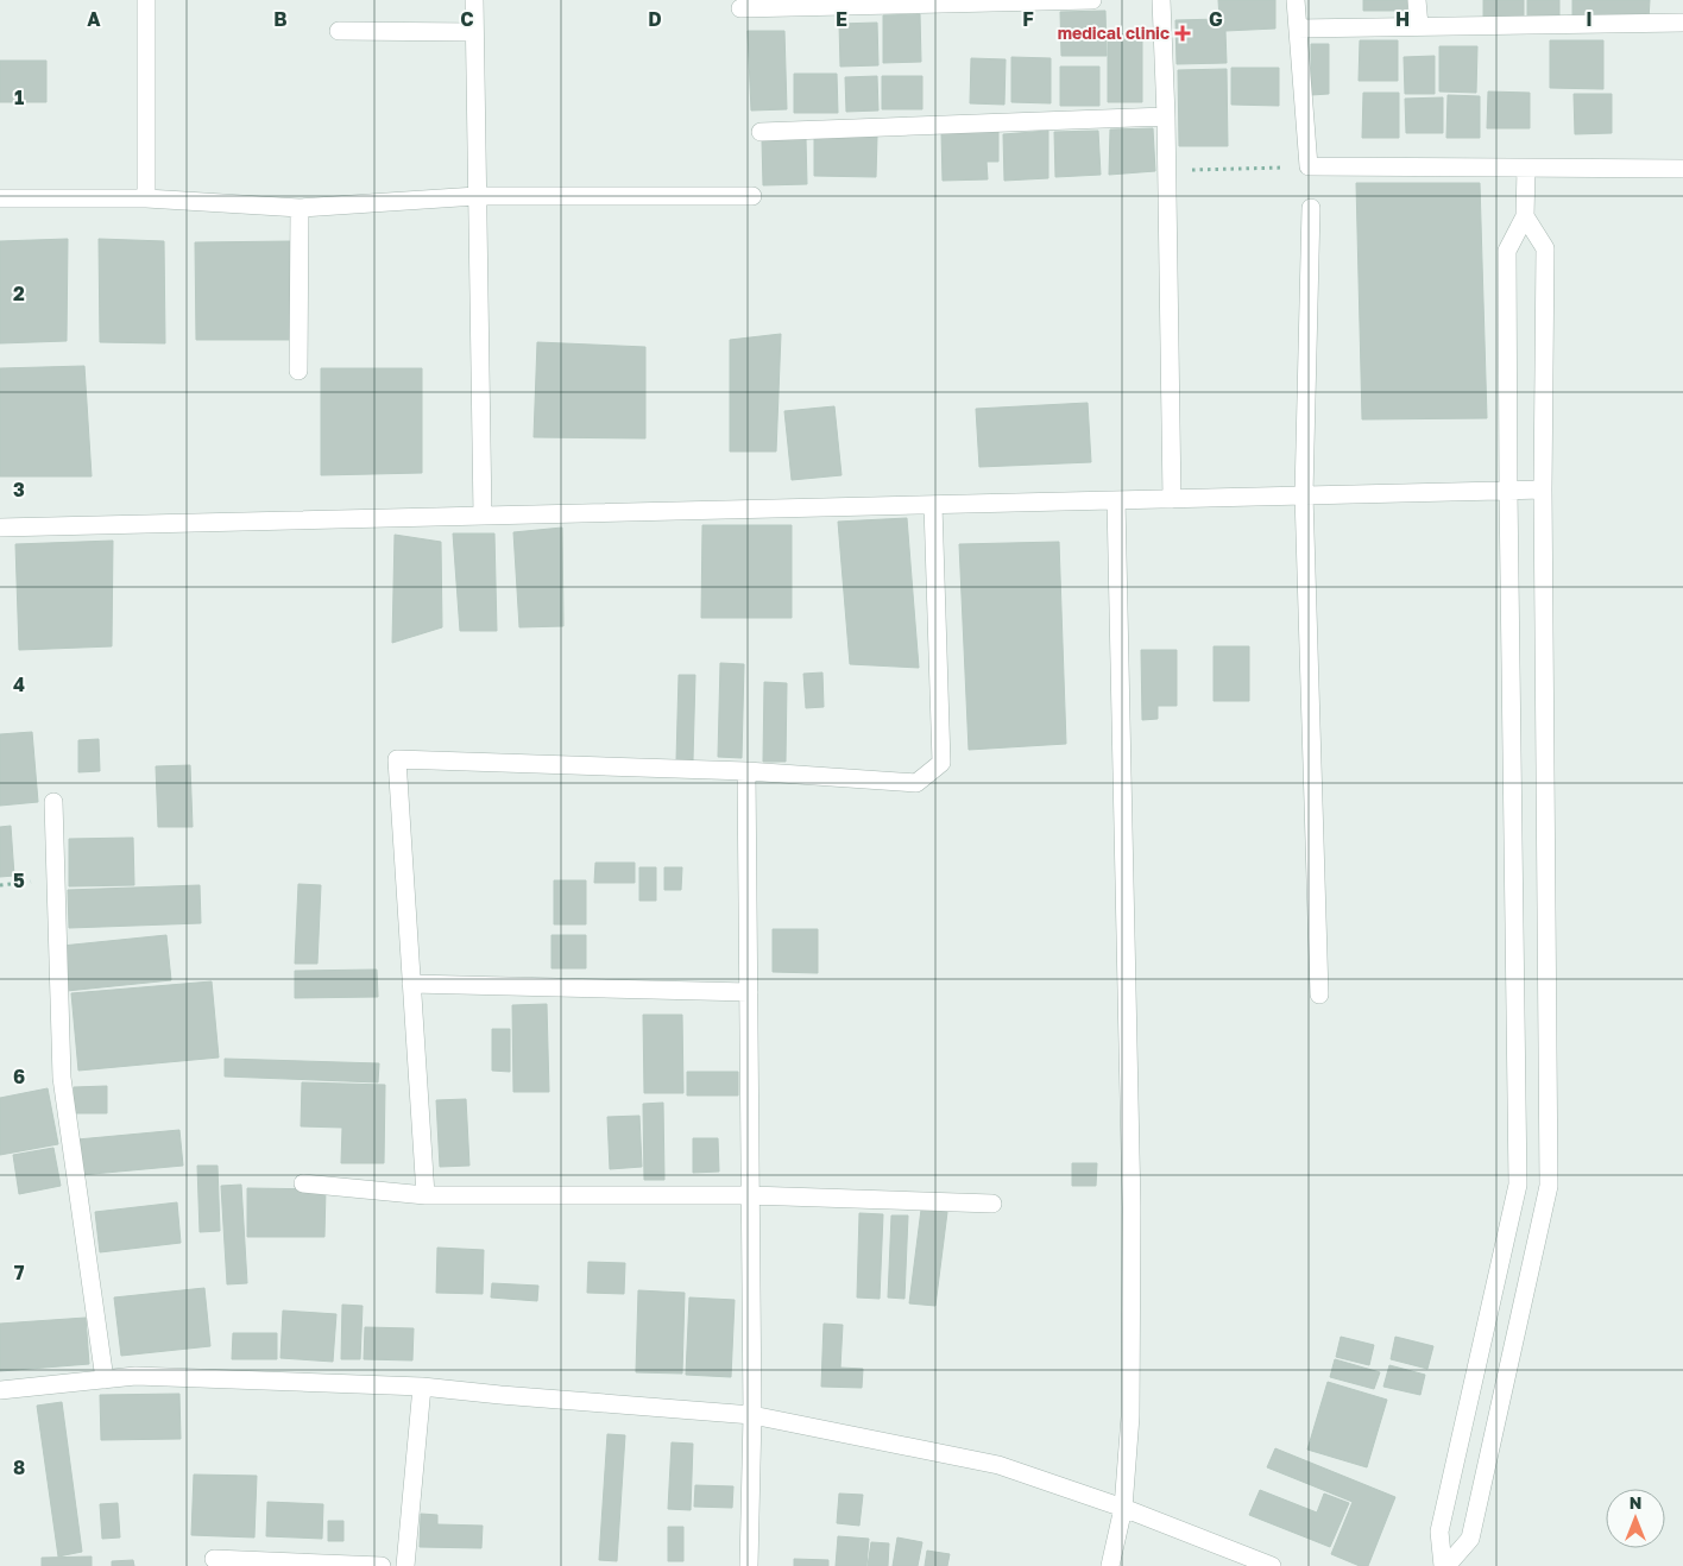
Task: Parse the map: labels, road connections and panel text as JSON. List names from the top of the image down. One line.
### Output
{"places":{"health":["medical clinic"]},"north":"top","grid":{"columns":["A","B","C","D","E","F","G","H","I"],"rows":["1","2","3","4","5","6","7","8"]}}
